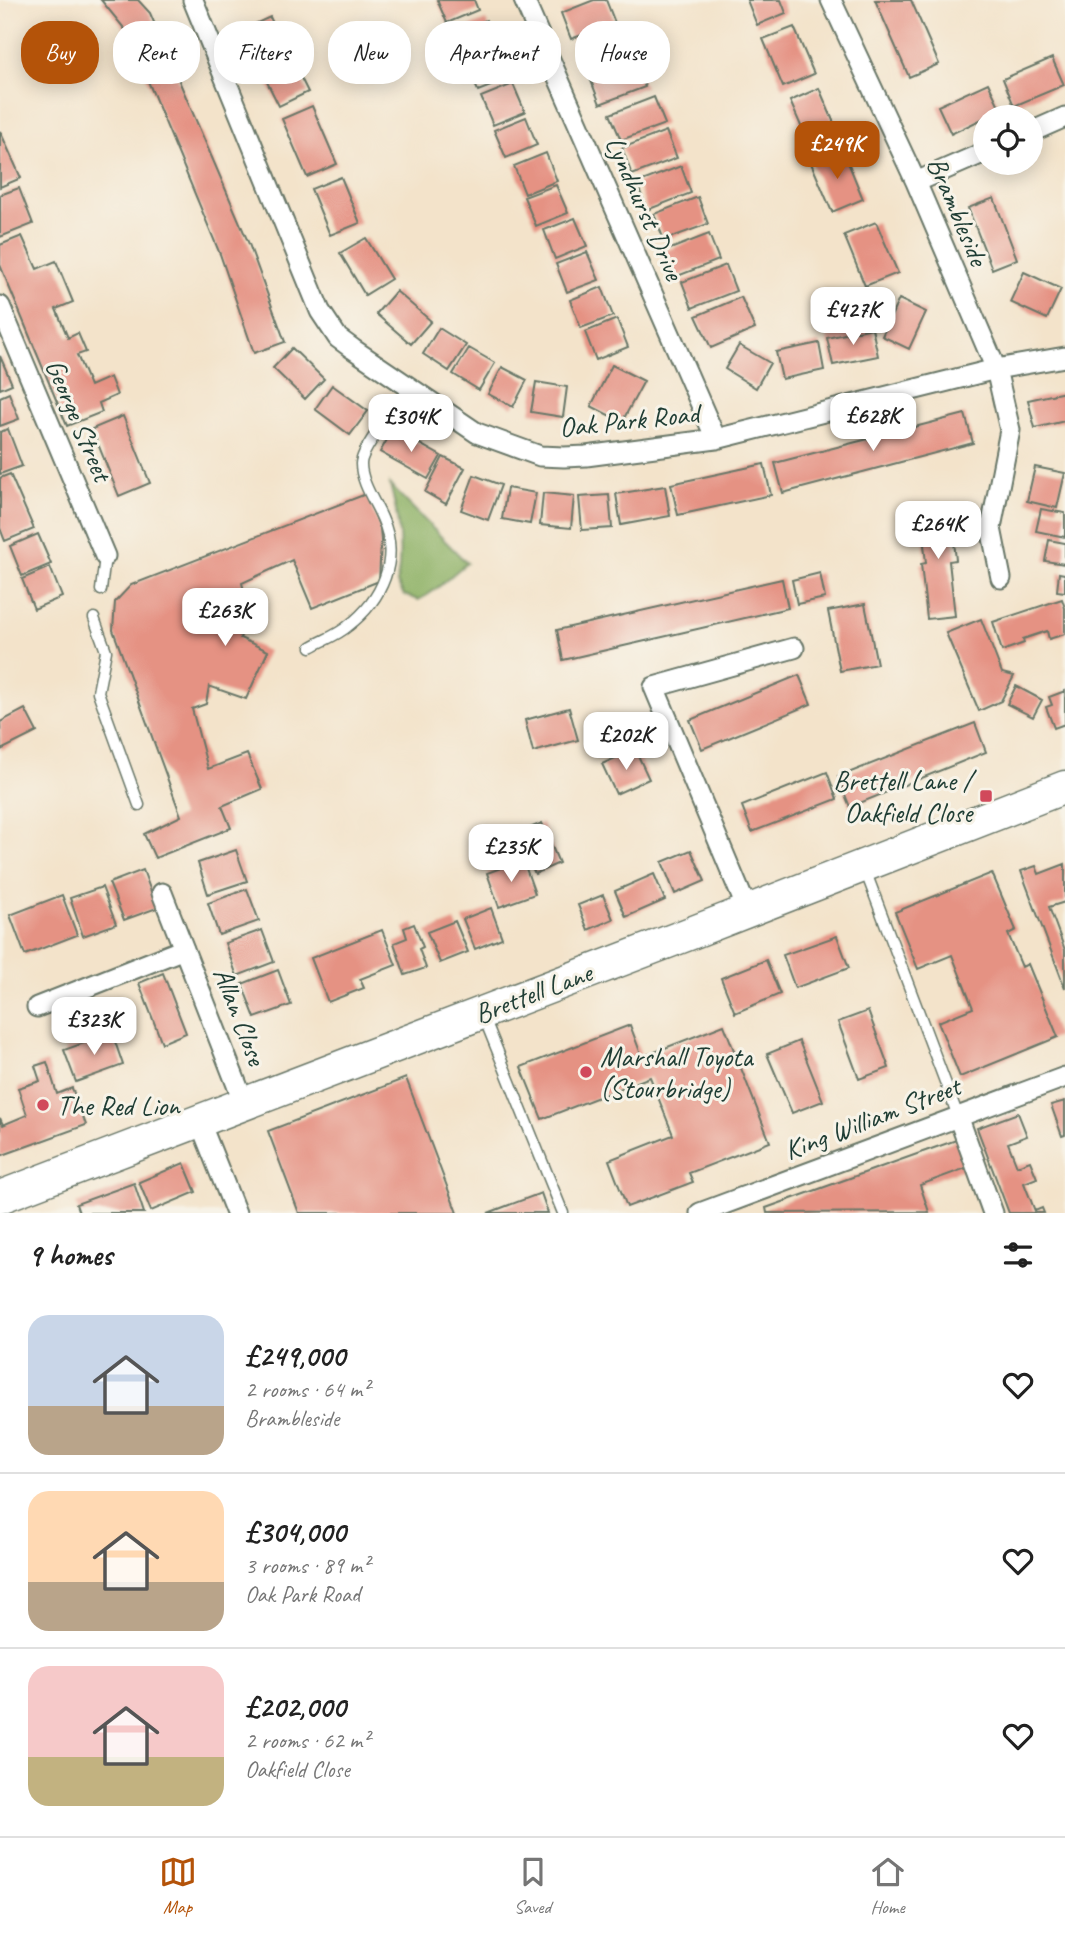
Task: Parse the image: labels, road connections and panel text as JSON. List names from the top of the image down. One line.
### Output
{"streets":{"main road":["Brettell Lane"],"street":["Lyndhurst Drive","Brambleside","George Street","Oak Park Road","Allan Close","King William Street"]},"crossings":[["Lyndhurst Drive","Oak Park Road"],["Brambleside","Oak Park Road"],["Brettell Lane","Allan Close"]],"places":{"transit":["Brettell Lane / Oakfield Close"],"other":["Marshall Toyota (Stourbridge)","The Red Lion"]},"page":{"chip":["Buy","Rent","Filters","New","Apartment","House"],"price":["£249K","£427K","£628K","£304K","£264K","£263K","£202K","£235K","£323K"],"heading":"9 homes","list":[{"name":"£249,000","note":"2 rooms · 64 m² · Brambleside"},{"name":"£304,000","note":"3 rooms · 89 m² · Oak Park Road"},{"name":"£202,000","note":"2 rooms · 62 m² · Oakfield Close"}],"tabs":["Map","Saved","Home"]}}
